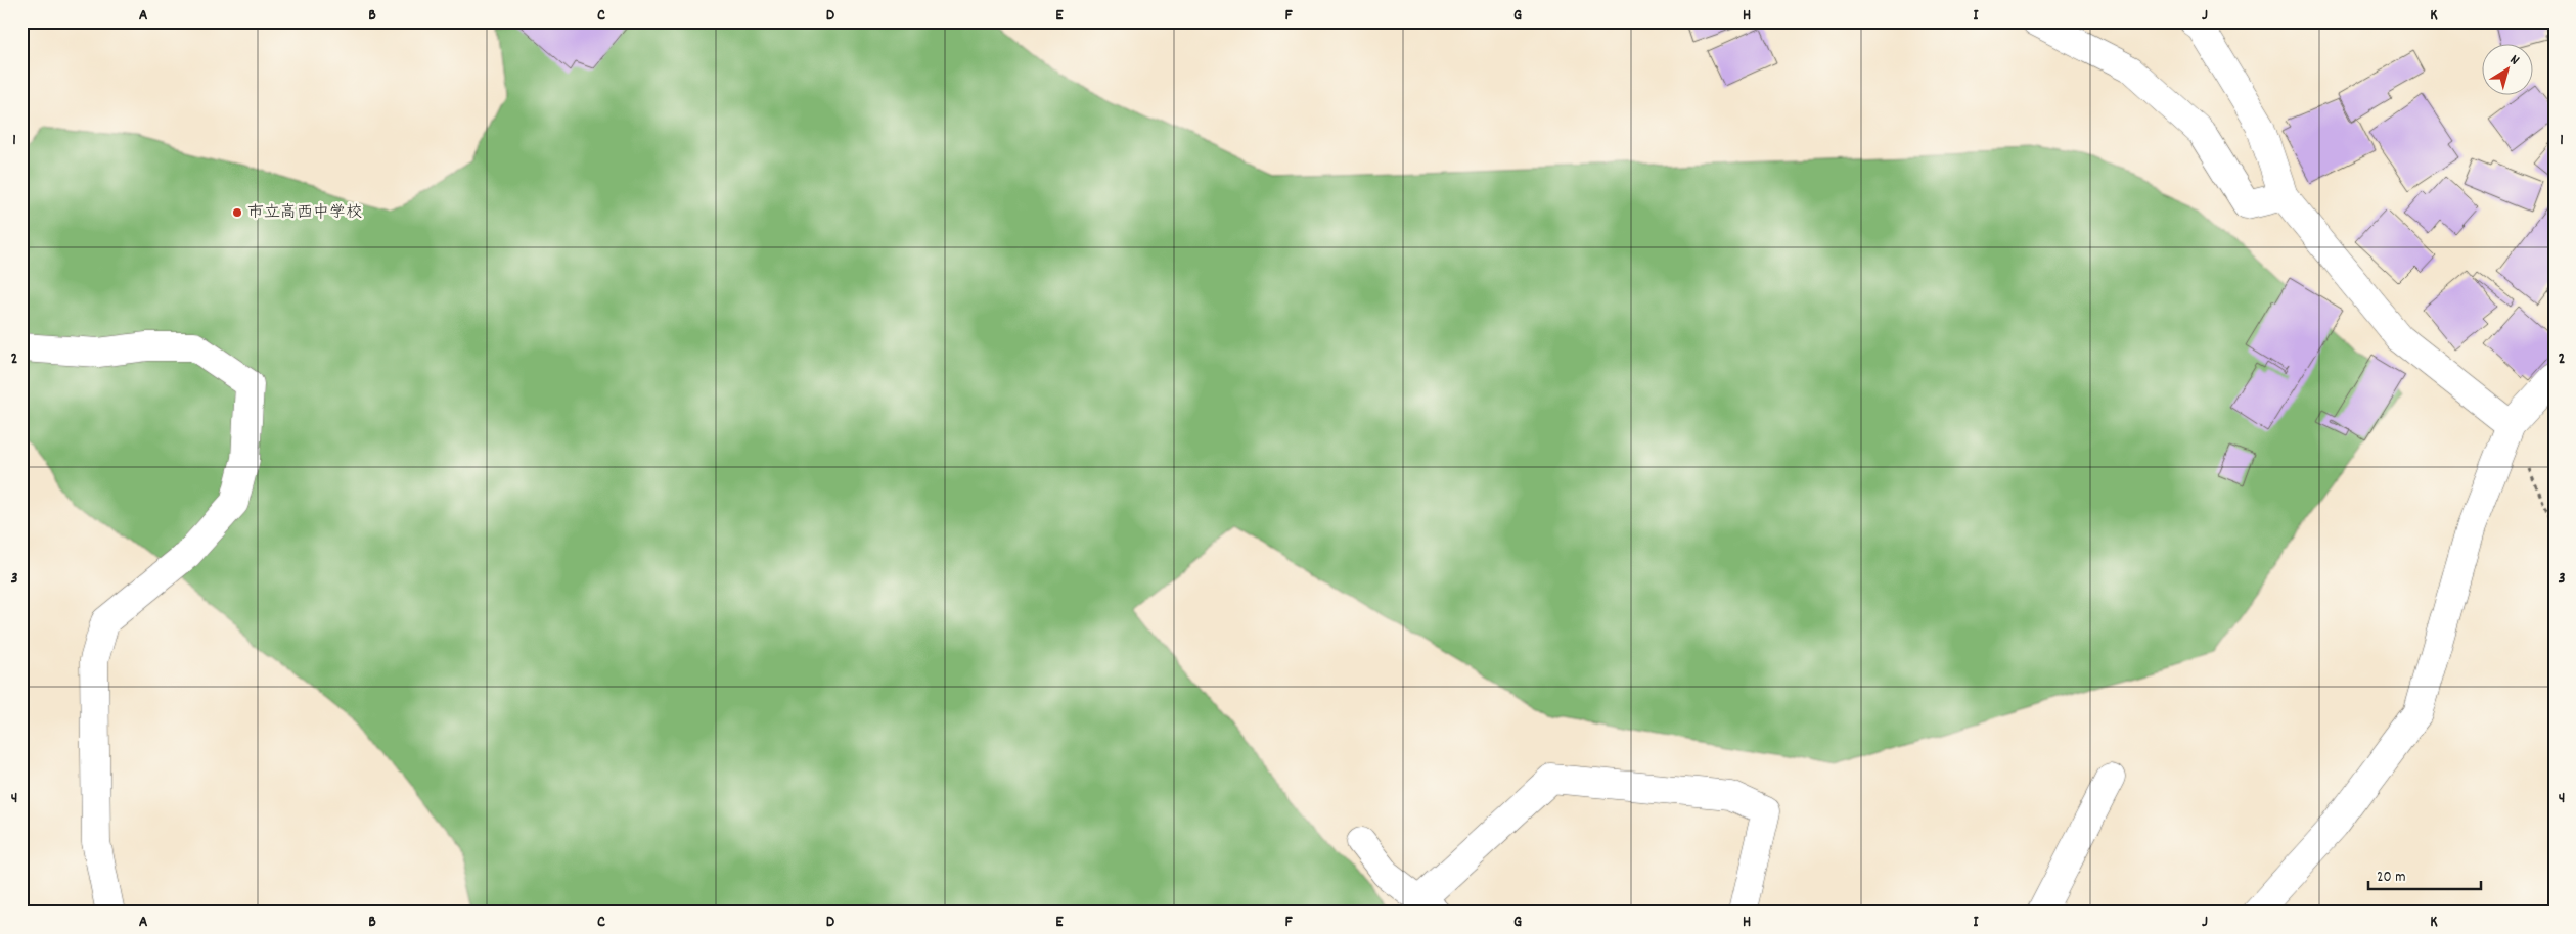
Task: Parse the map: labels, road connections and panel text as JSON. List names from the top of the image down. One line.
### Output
{"places":["市立高西中学校"],"scale_bar":"20 m","north":"top right","grid":{"columns":["A","B","C","D","E","F","G","H","I","J","K"],"rows":["1","2","3","4"]}}
